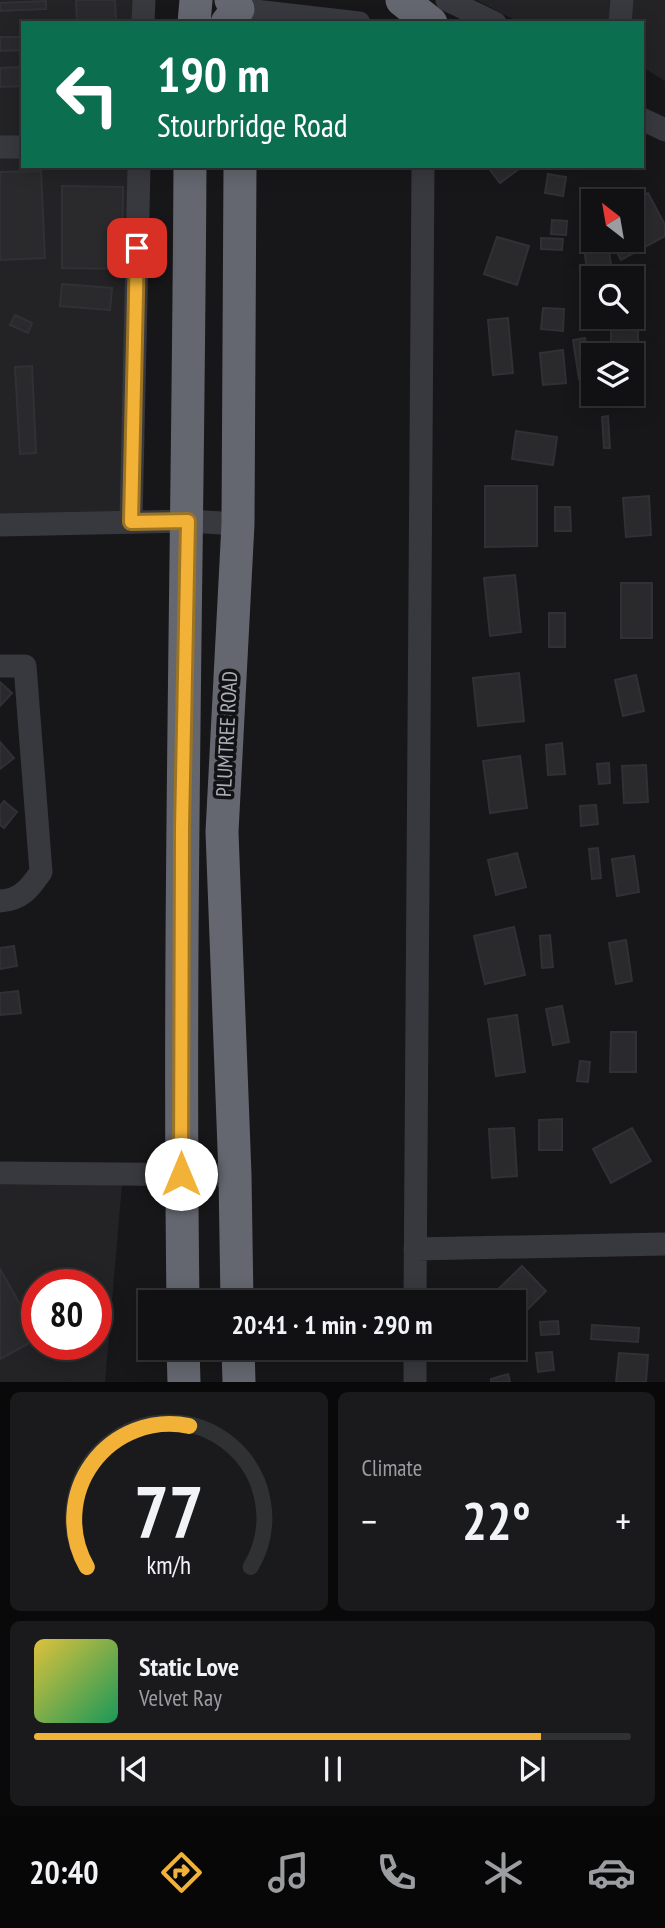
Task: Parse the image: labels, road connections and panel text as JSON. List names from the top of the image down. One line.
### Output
{"streets":{"highway":["PLUMTREE ROAD"]},"north":"top left","page":{"turn":["190 m","Stourbridge Road"],"limit":"80","trip":"20:41 · 1 min · 290 m","tile":"Climate","heat":["−","22°","+"],"song":["Static Love","Velvet Ray"],"tabs":"20:40","gauge":["77","km/h"]}}
